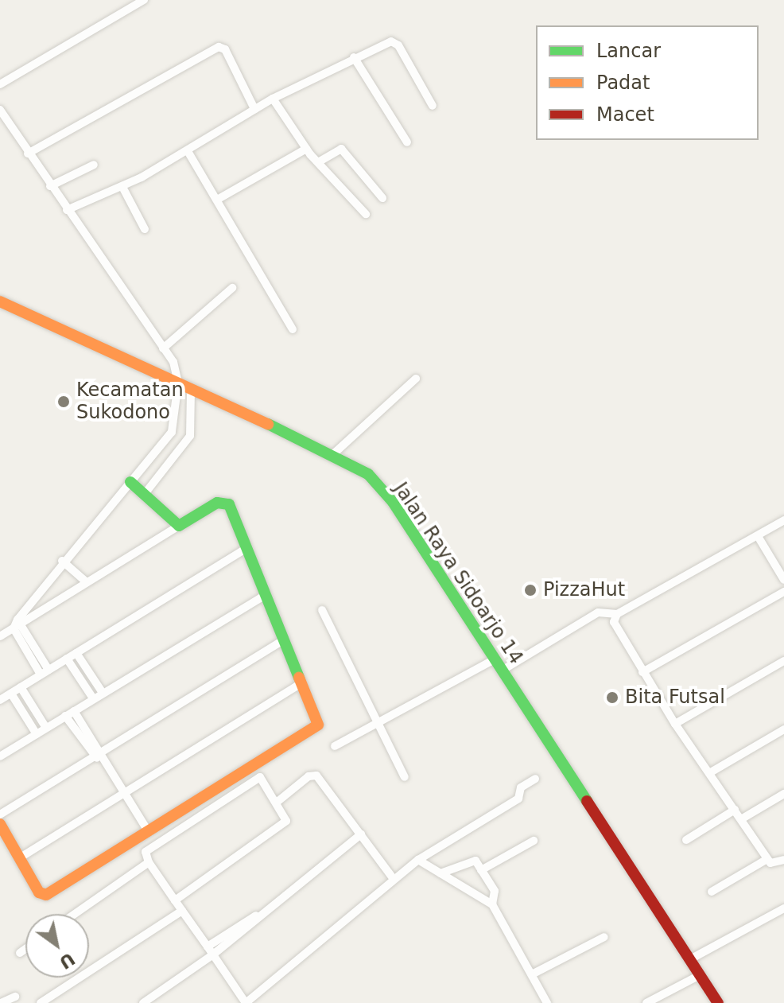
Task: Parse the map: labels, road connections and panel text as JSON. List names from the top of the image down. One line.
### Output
{"streets":{"main road":["Jalan Raya Sidoarjo 14"]},"places":["Kecamatan Sukodono","PizzaHut","Bita Futsal"],"legend":["Lancar","Padat","Macet"],"north":"bottom right"}
